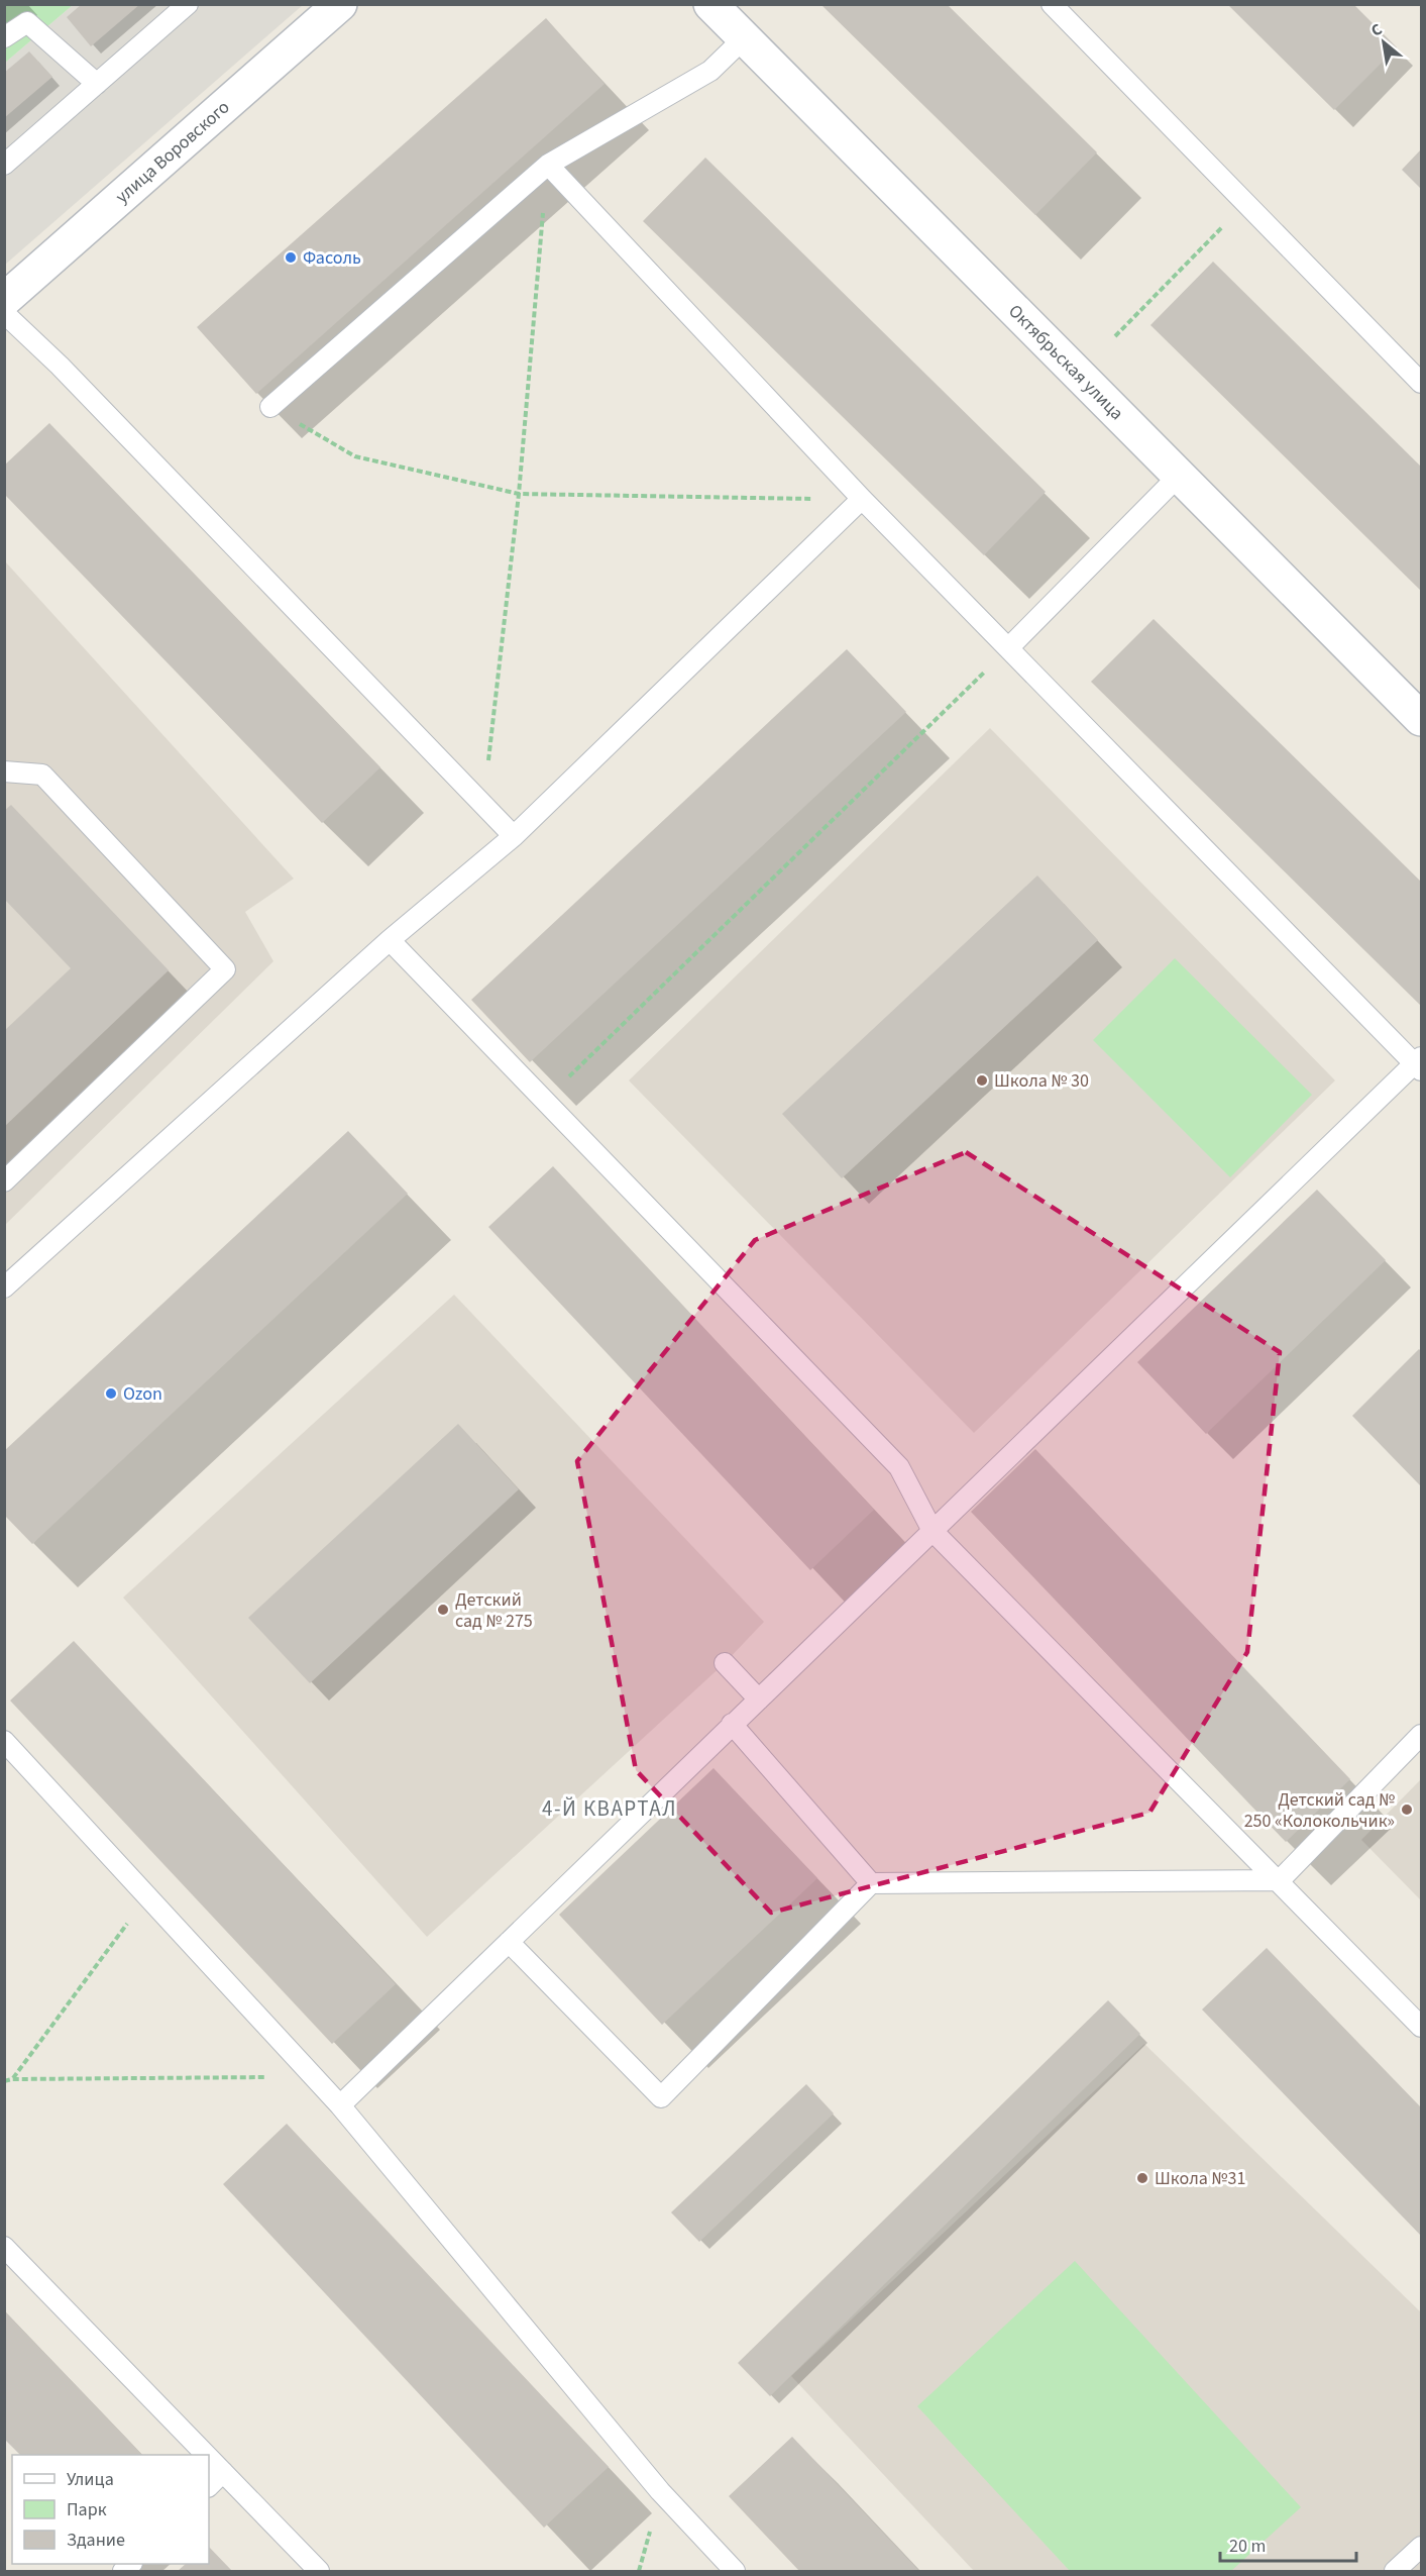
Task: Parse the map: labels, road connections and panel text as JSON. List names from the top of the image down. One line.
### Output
{"streets":{"street":["улица Воровского","Октябрьская улица"]},"districts":["4-Й КВАРТАЛ"],"places":["Фасоль","Школа № 30","Ozon","Детский сад № 275","Детский сад № 250 «Колокольчик»","Школа №31"],"legend":["Улица","Парк","Здание"],"scale_bar":"20 m","north":"top left"}
